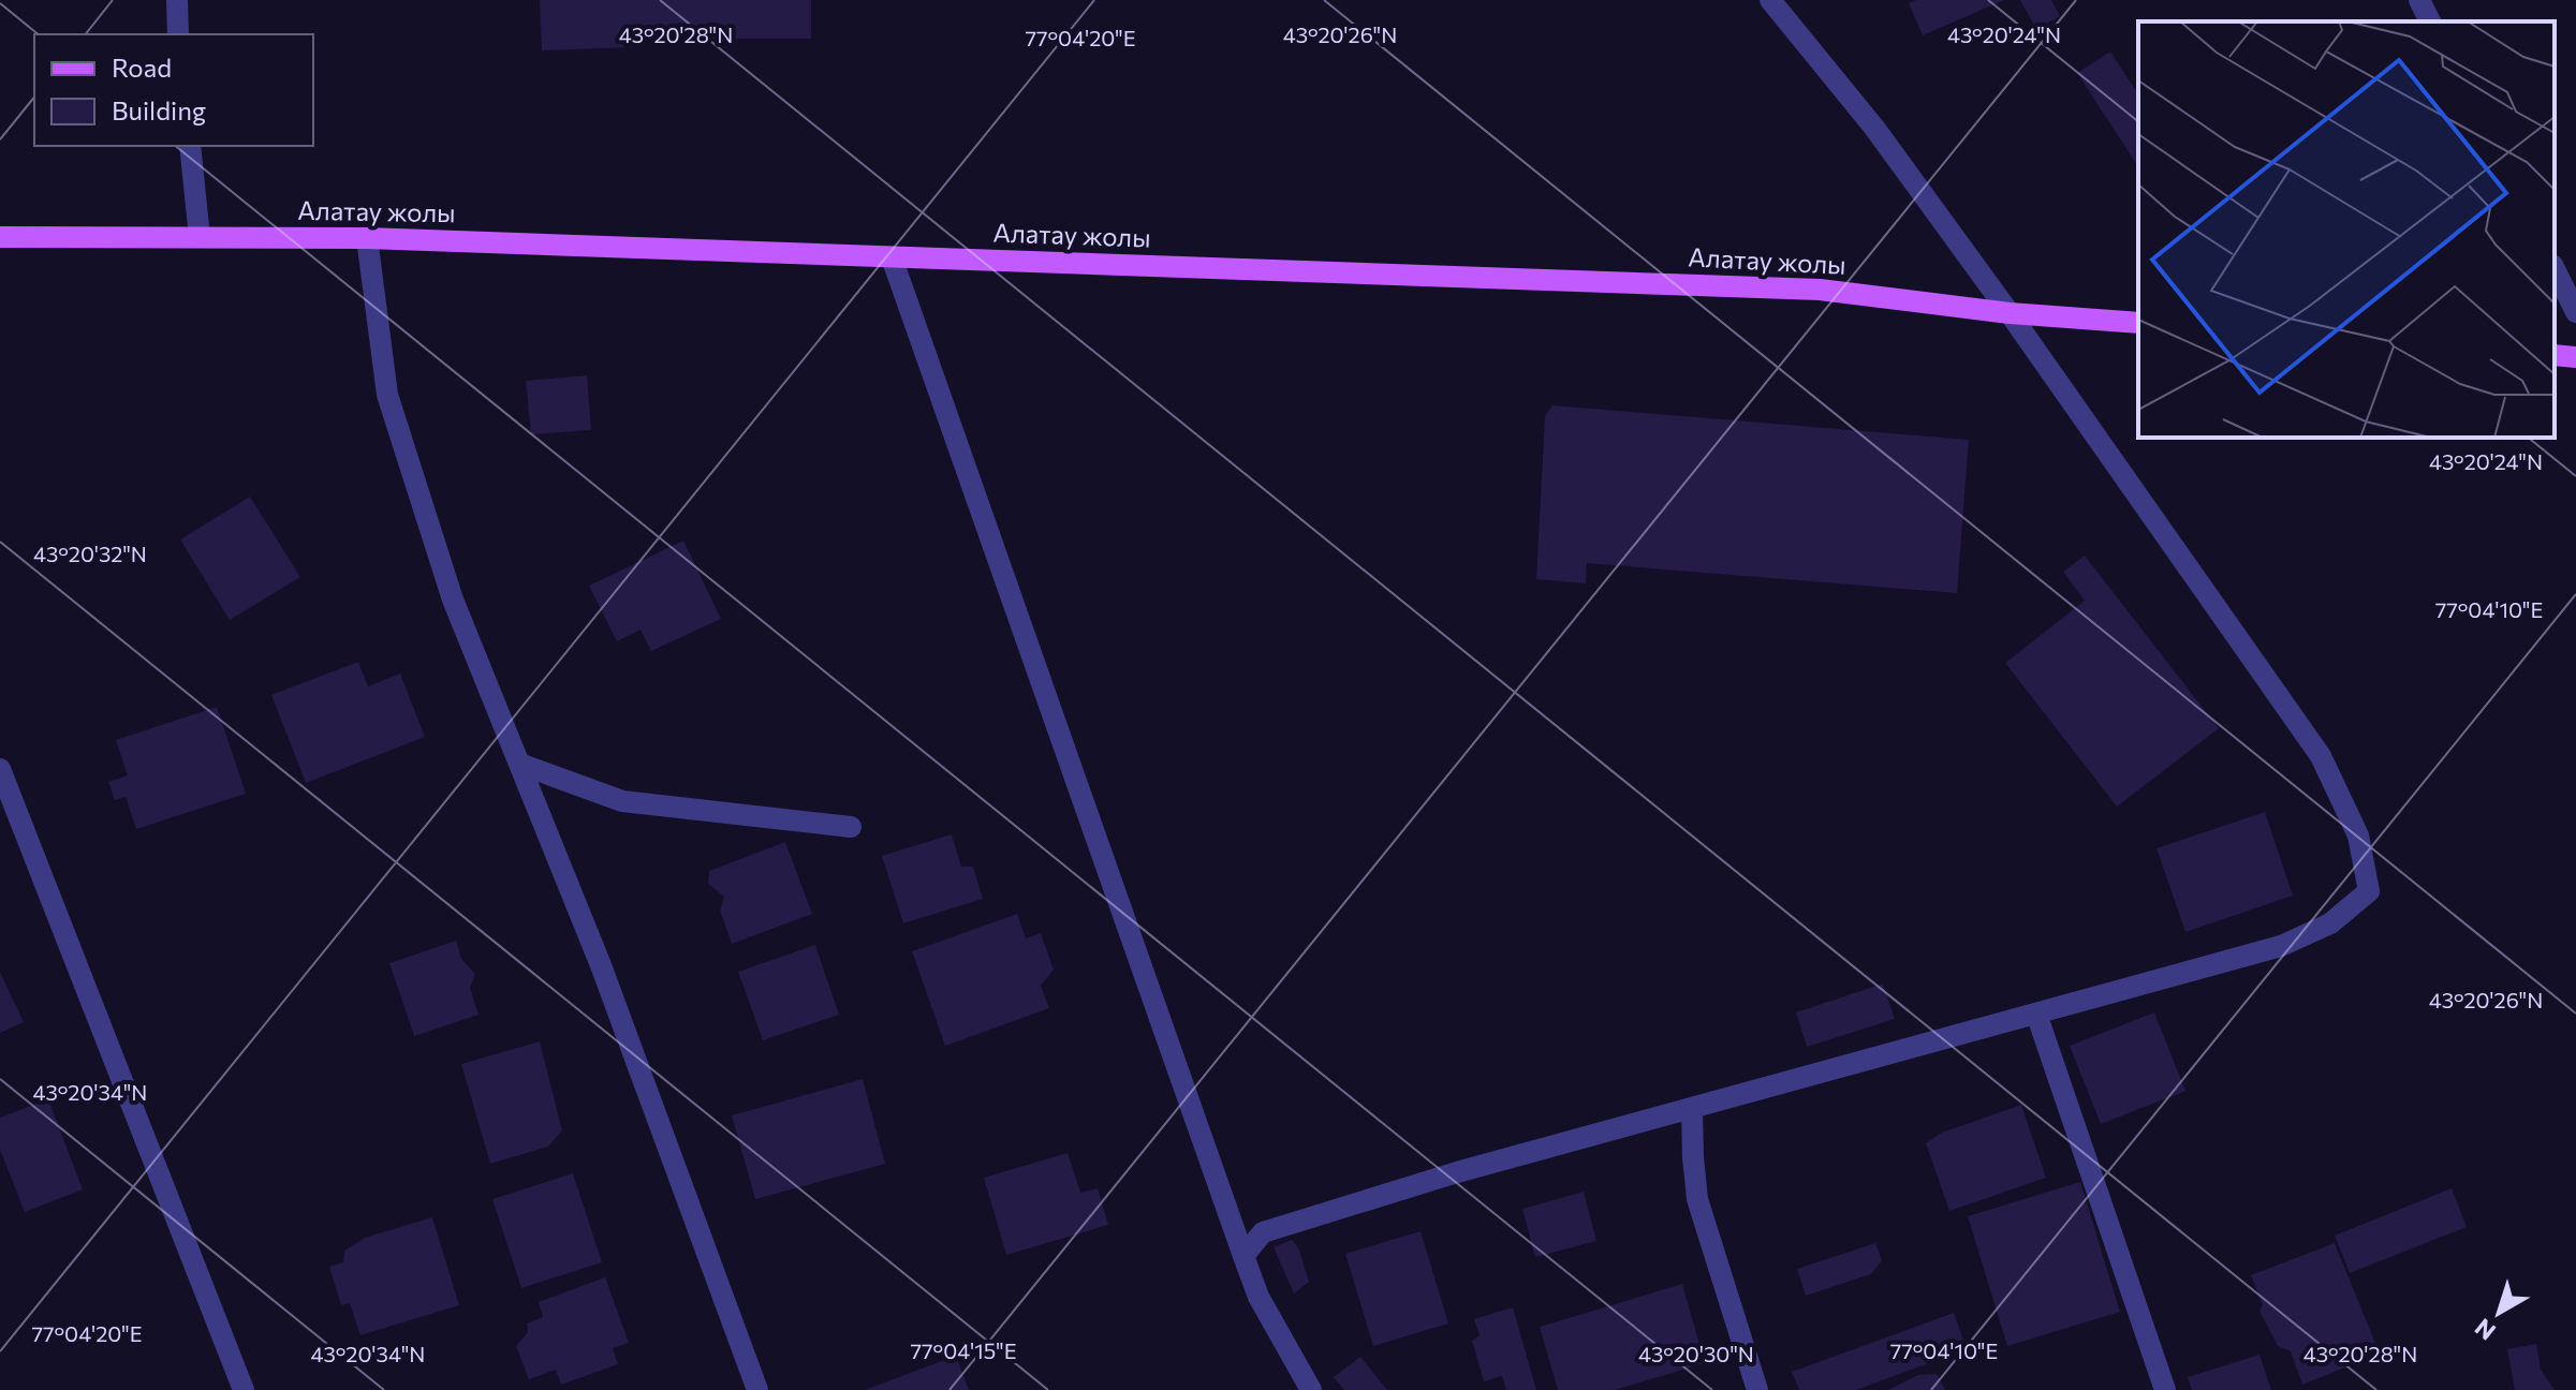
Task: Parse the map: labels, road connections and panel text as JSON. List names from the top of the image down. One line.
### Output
{"streets":{"main road":["Алатау жолы"]},"legend":["Road","Building"],"north":"bottom left","coordinates":["43°20'28\"N","43°20'26\"N","43°20'24\"N","77°04'20\"E","43°20'32\"N","77°04'10\"E","43°20'34\"N","77°04'15\"E","43°20'30\"N"]}
